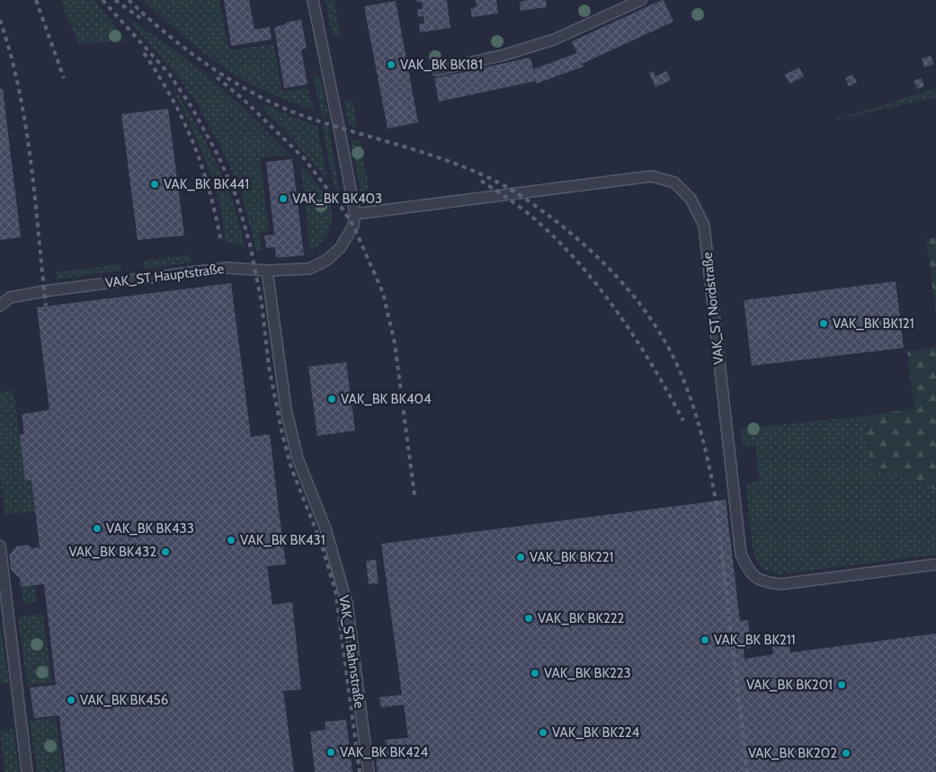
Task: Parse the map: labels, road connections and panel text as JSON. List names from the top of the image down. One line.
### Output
{"streets":{"lane":["VAK_ST Hauptstraße","VAK_ST Nordstraße","VAK_ST Bahnstraße"]},"crossings":[["VAK_ST Hauptstraße","VAK_ST Nordstraße"],["VAK_ST Hauptstraße","VAK_ST Bahnstraße"]],"places":["VAK_BK BK181","VAK_BK BK441","VAK_BK BK403","VAK_BK BK121","VAK_BK BK404","VAK_BK BK433","VAK_BK BK431","VAK_BK BK432","VAK_BK BK221","VAK_BK BK222","VAK_BK BK211","VAK_BK BK223","VAK_BK BK201","VAK_BK BK456","VAK_BK BK224","VAK_BK BK424","VAK_BK BK202"]}
